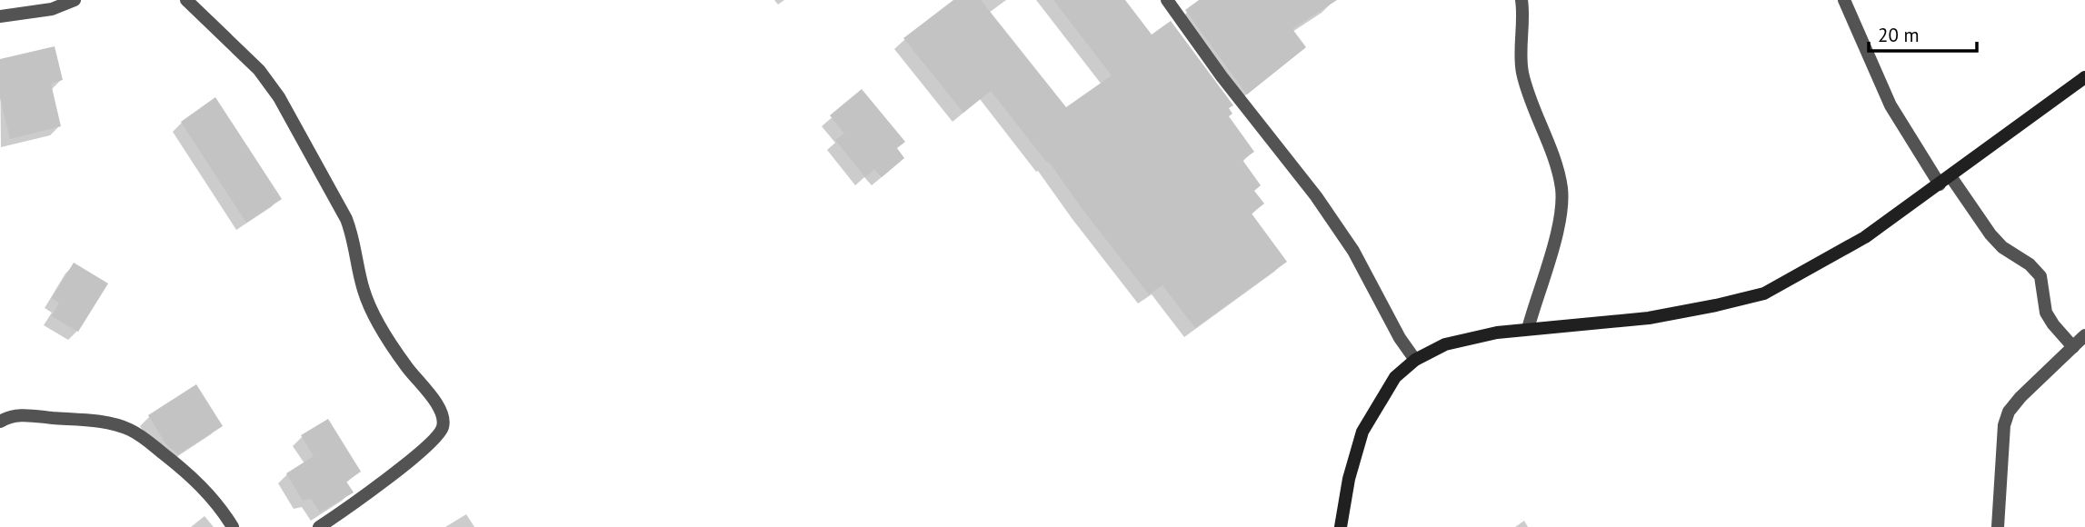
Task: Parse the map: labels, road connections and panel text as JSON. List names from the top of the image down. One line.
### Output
{"scale_bar":"20 m"}
